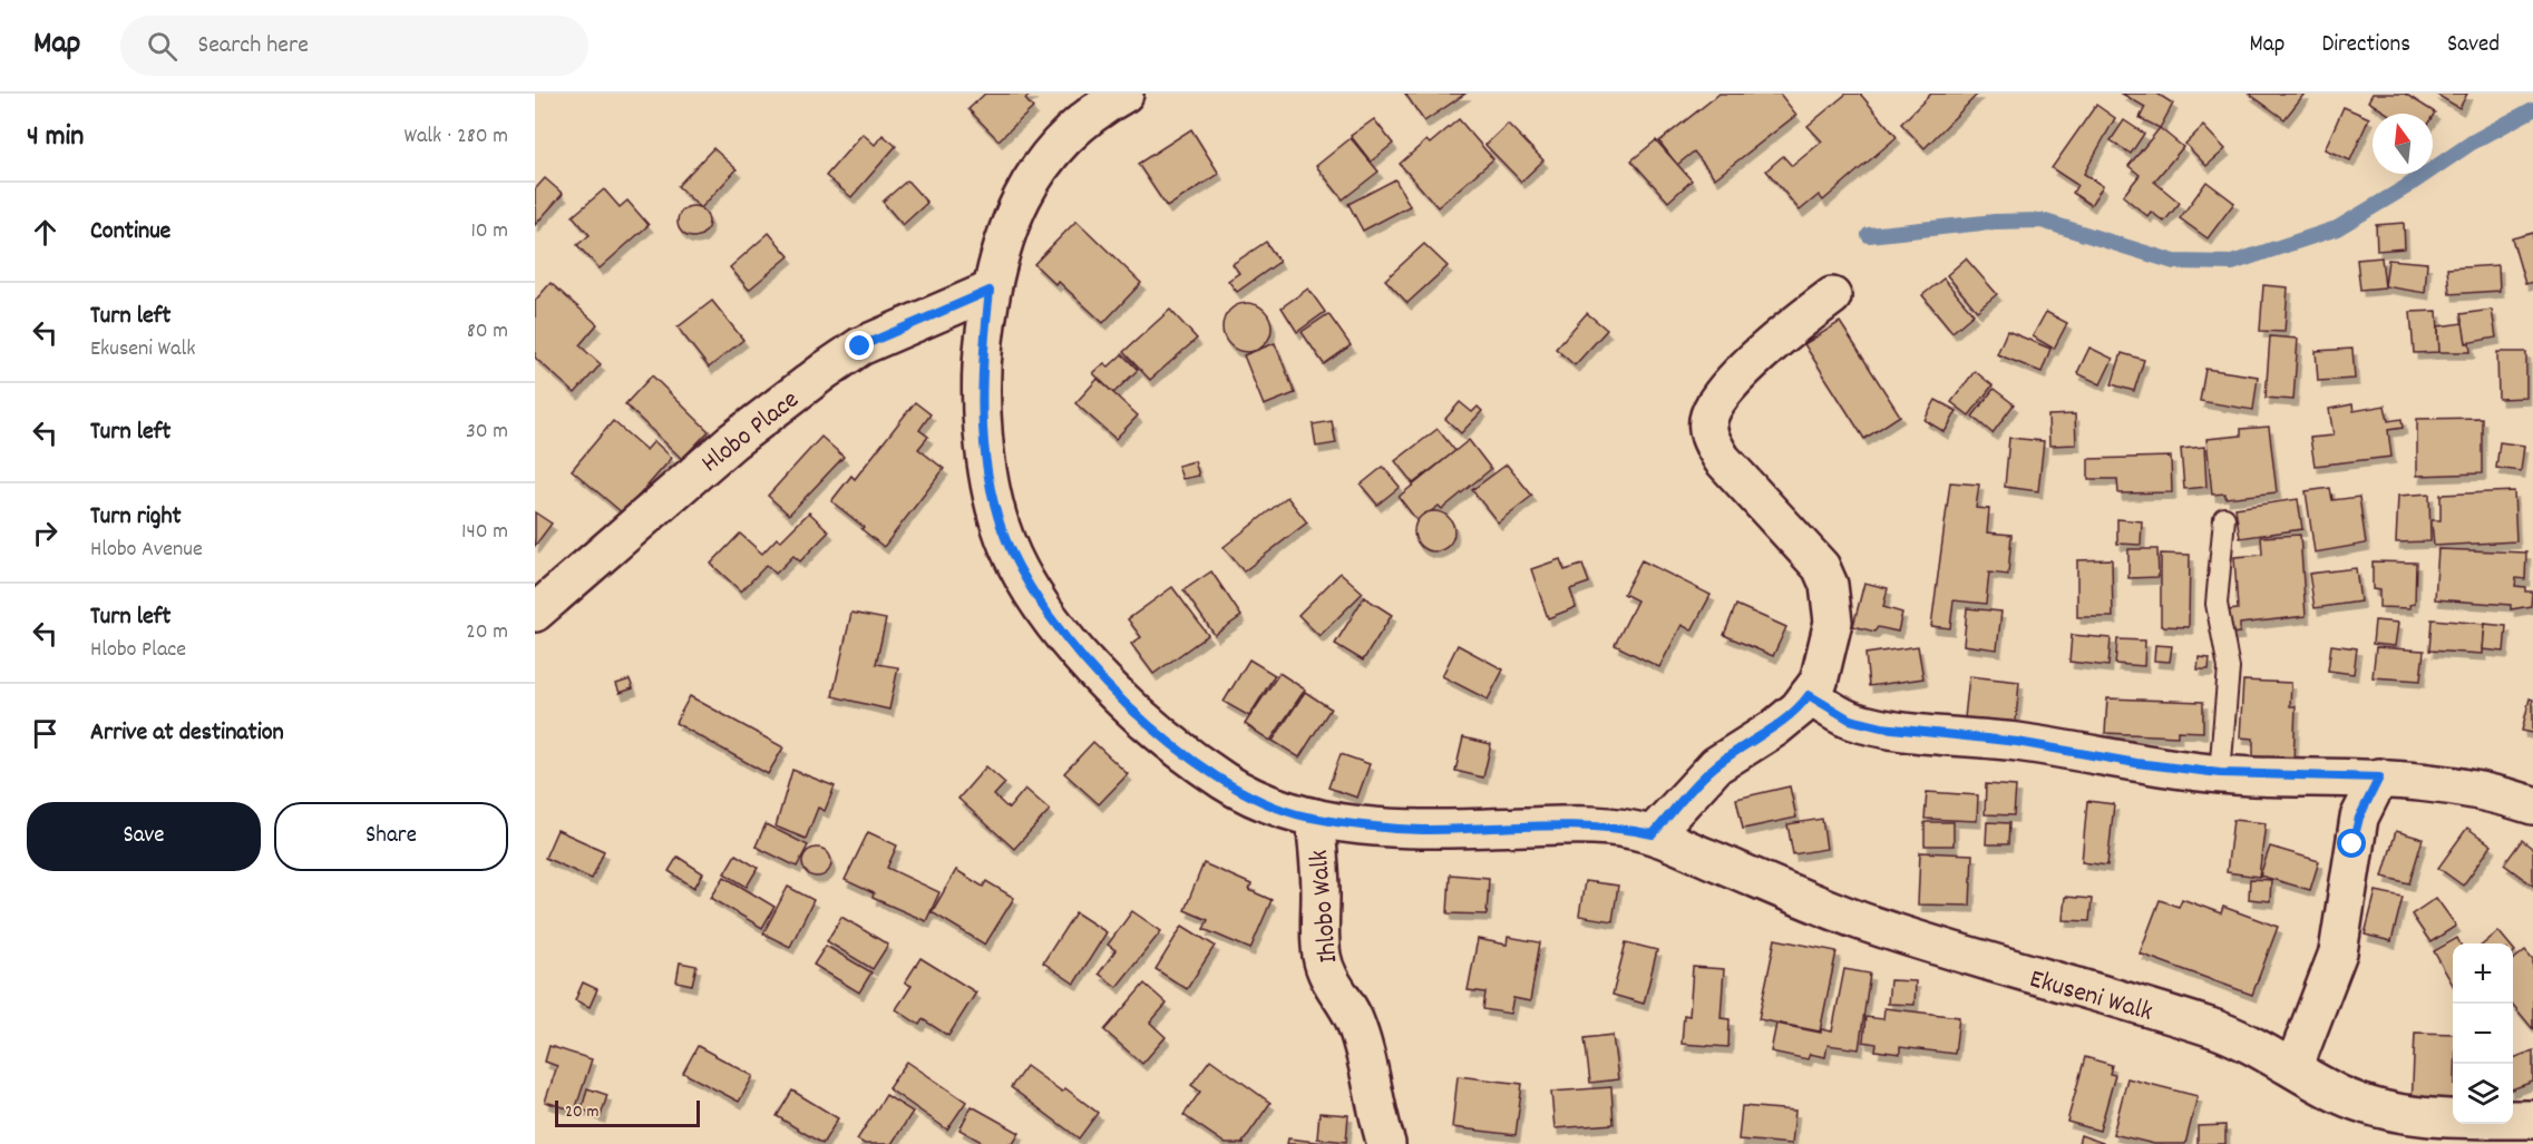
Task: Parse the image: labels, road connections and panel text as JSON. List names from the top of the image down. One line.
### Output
{"streets":{"street":["Hlobo Place","Ihlobo Walk","Ekuseni Walk"]},"crossings":[["Hlobo Place","Ekuseni Walk"],["Ihlobo Walk","Ekuseni Walk"]],"scale_bar":"20 m","north":"top","page":{"header":"Map","search":"Search here","nav":["Map","Directions","Saved"],"heading":["4 min","Walk · 280 m"],"list":[["Continue","10 m"],["Turn left","Ekuseni Walk","80 m"],["Turn left","30 m"],["Turn right","Hlobo Avenue","140 m"],["Turn left","Hlobo Place","20 m"],"Arrive at destination"],"buttons":["Save","Share"],"map_buttons":["+","−"],"scale":"20 m"}}
